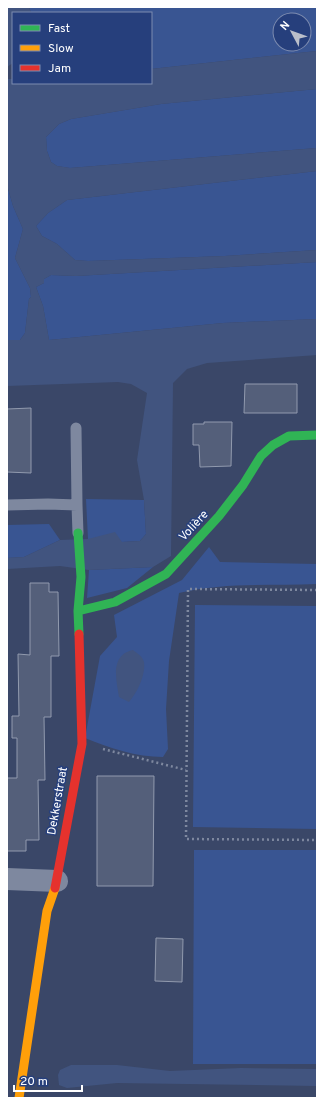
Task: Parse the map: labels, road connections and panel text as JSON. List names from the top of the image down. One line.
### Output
{"streets":{"street":["Volière","Dekkerstraat"]},"crossings":[["Volière","Dekkerstraat"]],"legend":["Fast","Slow","Jam"],"scale_bar":"20 m","north":"top left"}
